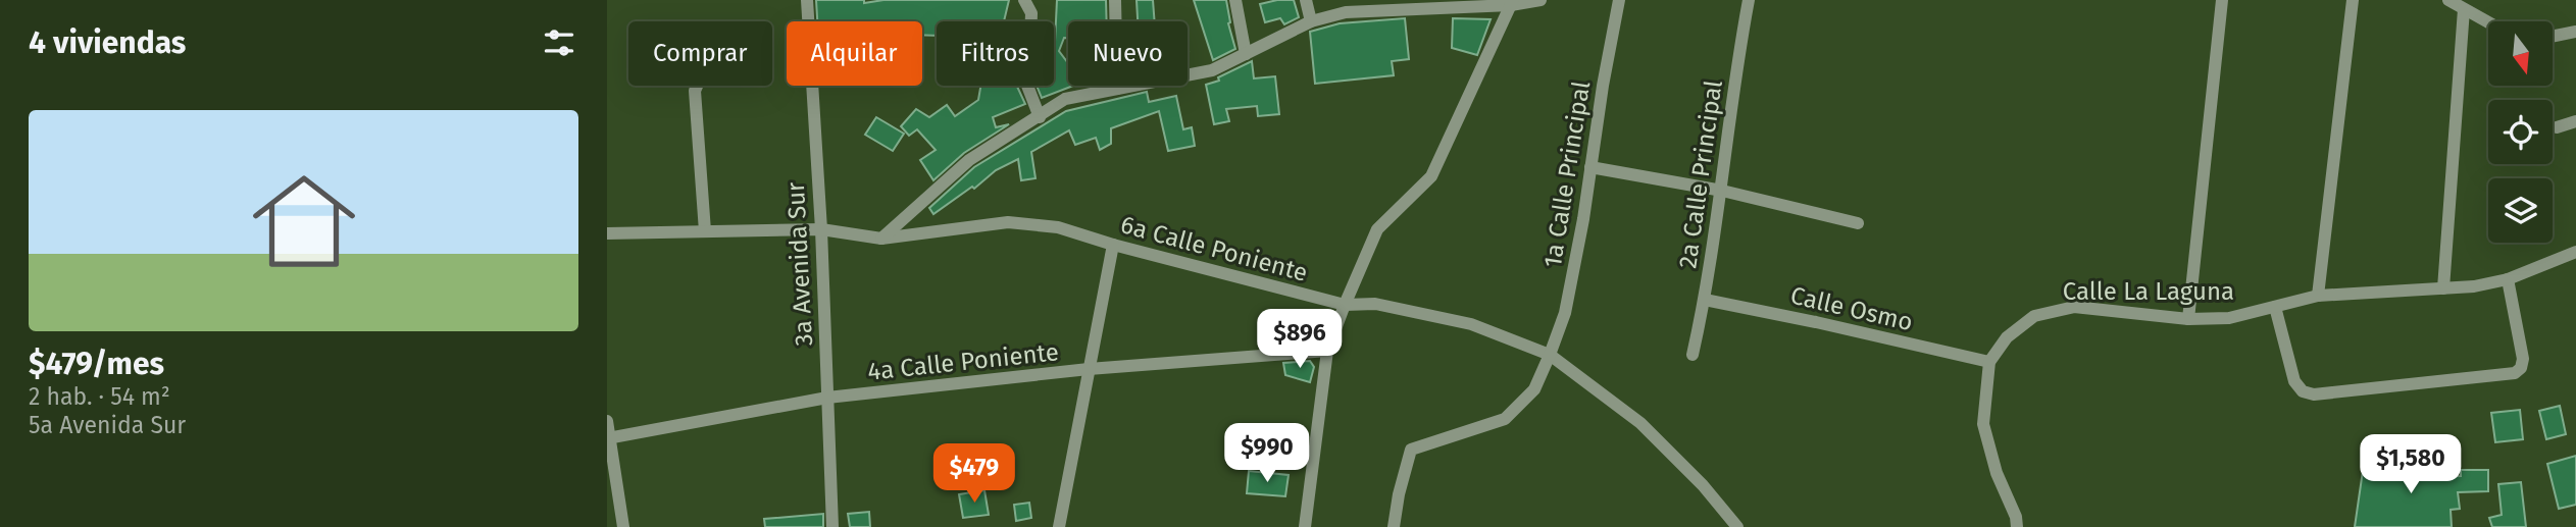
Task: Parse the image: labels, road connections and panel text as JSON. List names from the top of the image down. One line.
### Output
{"streets":{"street":["1a Calle Principal","2a Calle Principal","6a Calle Poniente","3a Avenida Sur","Calle La Laguna","Calle Osmo","4a Calle Poniente"]},"crossings":[["1a Calle Principal","6a Calle Poniente"],["2a Calle Principal","Calle Osmo"],["6a Calle Poniente","3a Avenida Sur"],["3a Avenida Sur","4a Calle Poniente"],["Calle La Laguna","Calle Osmo"]],"north":"bottom","page":{"heading":"4 viviendas","chip":["Comprar","Alquilar","Filtros","Nuevo"],"list":[{"name":"$479/mes","note":"2 hab. · 54 m² · 5a Avenida Sur"}],"price":["$896","$990","$1,580","$479"]}}
